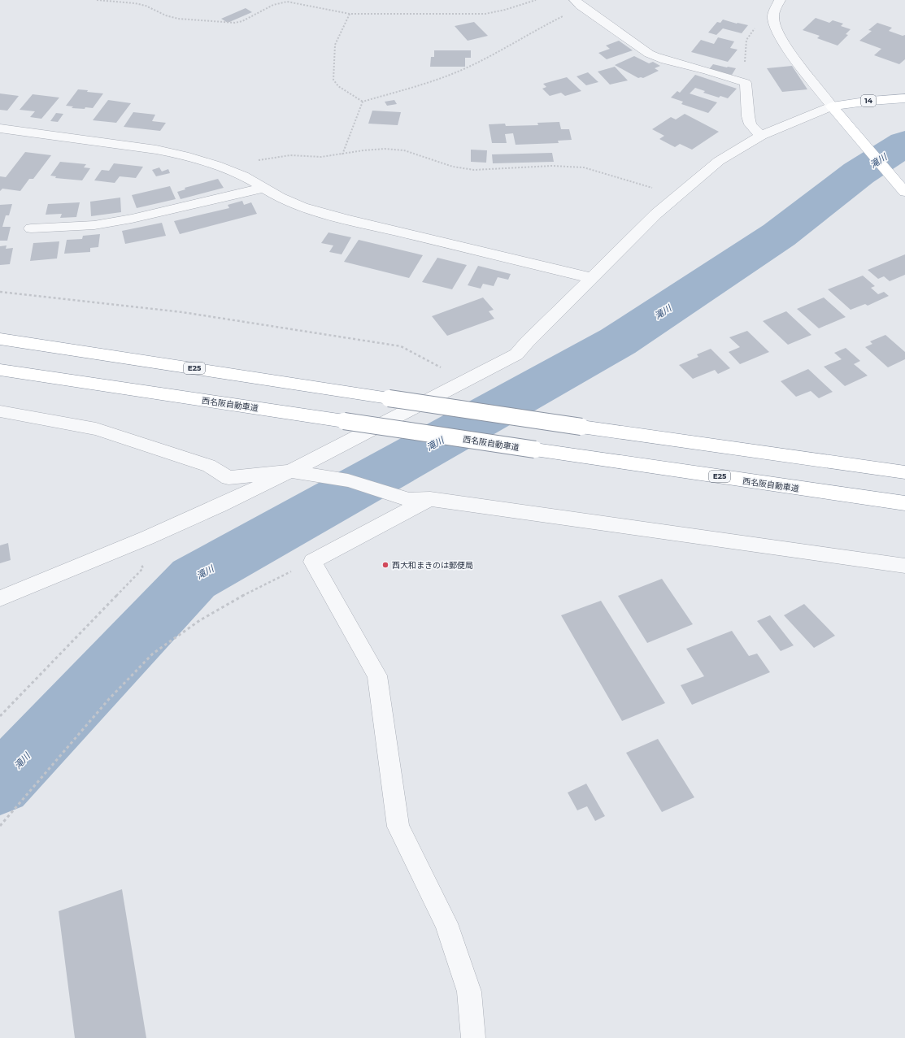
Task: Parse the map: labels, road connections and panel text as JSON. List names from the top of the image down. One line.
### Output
{"streets":{"main road":["14","E25","西名阪自動車道"]},"water":["滝川"],"places":["西大和まきのは郵便局"]}
